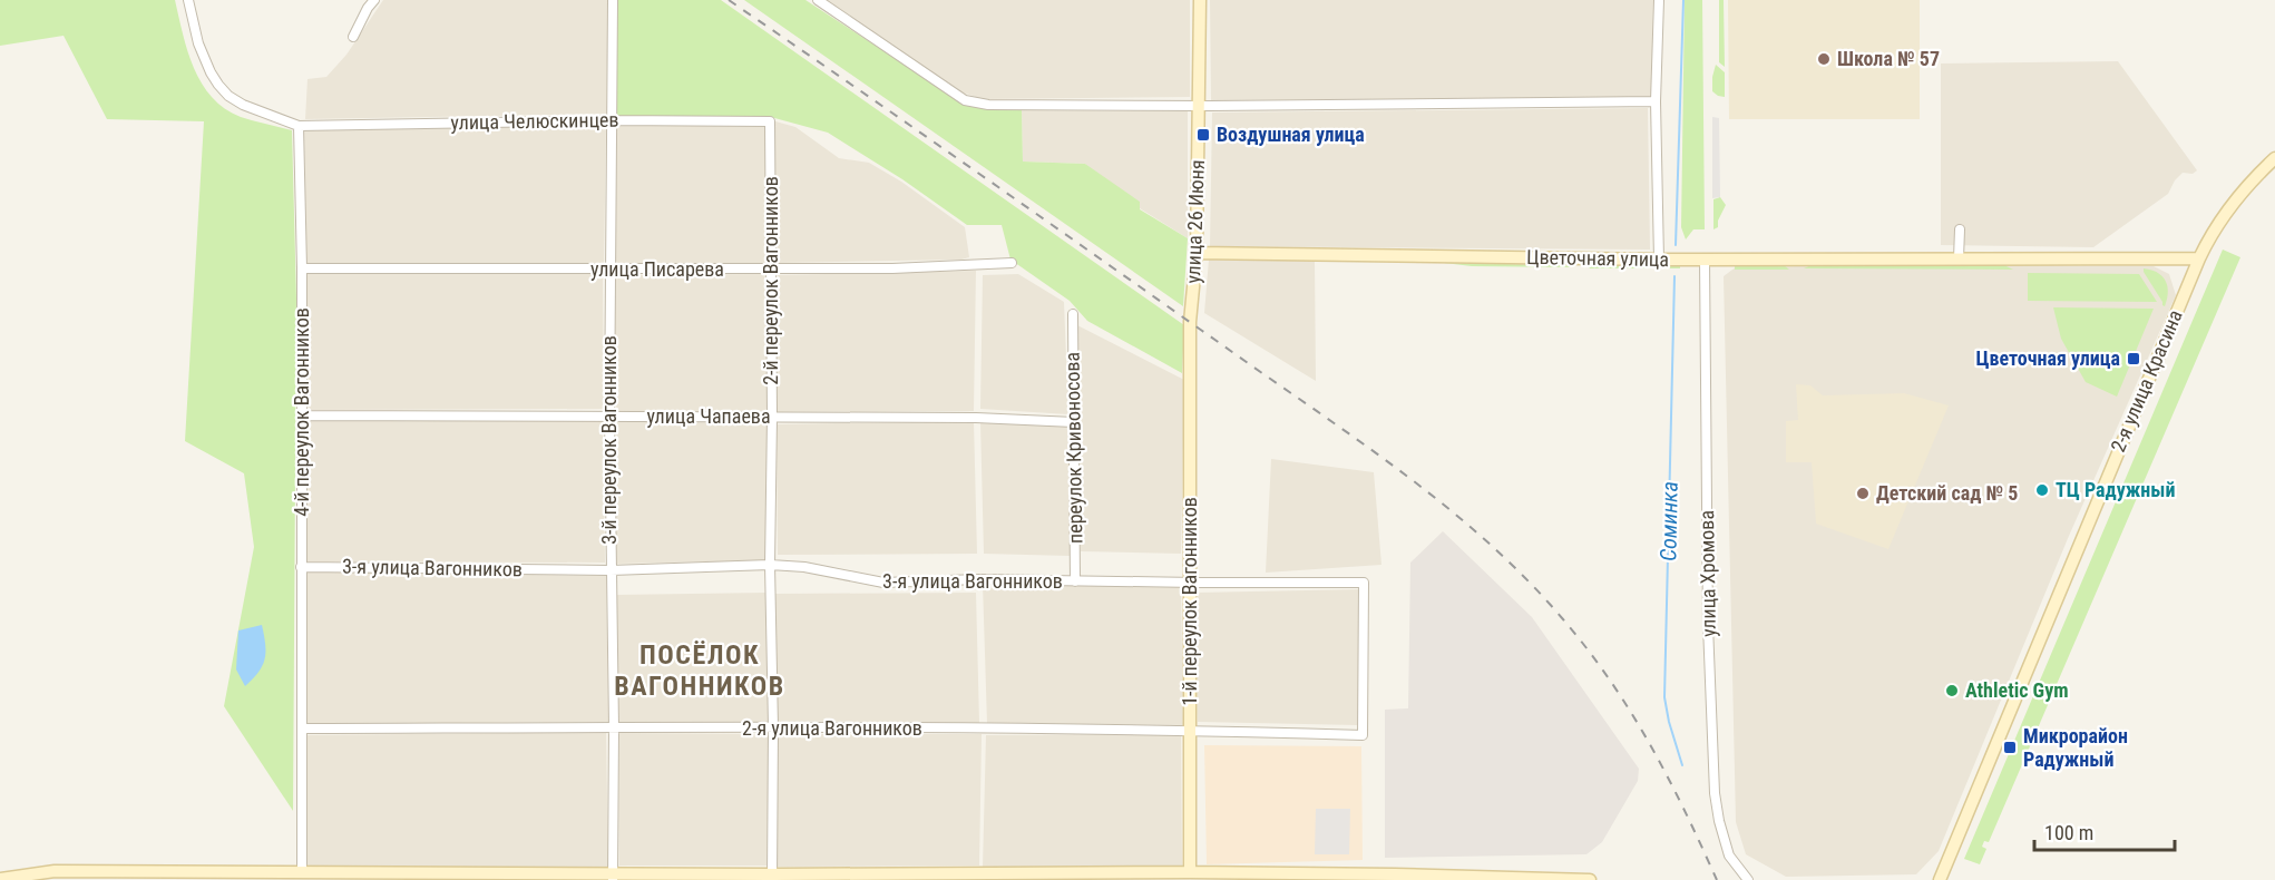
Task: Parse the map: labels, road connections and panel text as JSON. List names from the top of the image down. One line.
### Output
{"streets":{"street":["улица Челюскинцев","улица 26 Июня","Цветочная улица","улица Писарева","2-й переулок Вагонников","2-я улица Красина","4-й переулок Вагонников","улица Чапаева","3-й переулок Вагонников","переулок Кривоносова","3-я улица Вагонников","улица Хромова","1-й переулок Вагонников","2-я улица Вагонников"]},"crossings":[["улица Челюскинцев","2-й переулок Вагонников"],["улица Челюскинцев","4-й переулок Вагонников"],["улица Челюскинцев","3-й переулок Вагонников"],["улица 26 Июня","Цветочная улица"],["улица 26 Июня","1-й переулок Вагонников"],["Цветочная улица","2-я улица Красина"],["Цветочная улица","улица Хромова"],["улица Писарева","2-й переулок Вагонников"],["улица Писарева","4-й переулок Вагонников"],["улица Писарева","3-й переулок Вагонников"],["2-й переулок Вагонников","улица Чапаева"],["2-й переулок Вагонников","3-я улица Вагонников"],["2-й переулок Вагонников","2-я улица Вагонников"],["4-й переулок Вагонников","улица Чапаева"],["4-й переулок Вагонников","3-я улица Вагонников"],["4-й переулок Вагонников","2-я улица Вагонников"],["улица Чапаева","3-й переулок Вагонников"],["улица Чапаева","переулок Кривоносова"],["3-й переулок Вагонников","3-я улица Вагонников"],["3-й переулок Вагонников","2-я улица Вагонников"],["переулок Кривоносова","3-я улица Вагонников"],["3-я улица Вагонников","1-й переулок Вагонников"],["3-я улица Вагонников","2-я улица Вагонников"],["1-й переулок Вагонников","2-я улица Вагонников"]],"districts":["ПОСЁЛОК ВАГОННИКОВ"],"water":["Соминка"],"places":{"other":["Школа № 57","ТЦ Радужный","Детский сад № 5","Athletic Gym"],"transit":["Воздушная улица","Цветочная улица","Микрорайон Радужный"]},"scale_bar":"100 m"}
